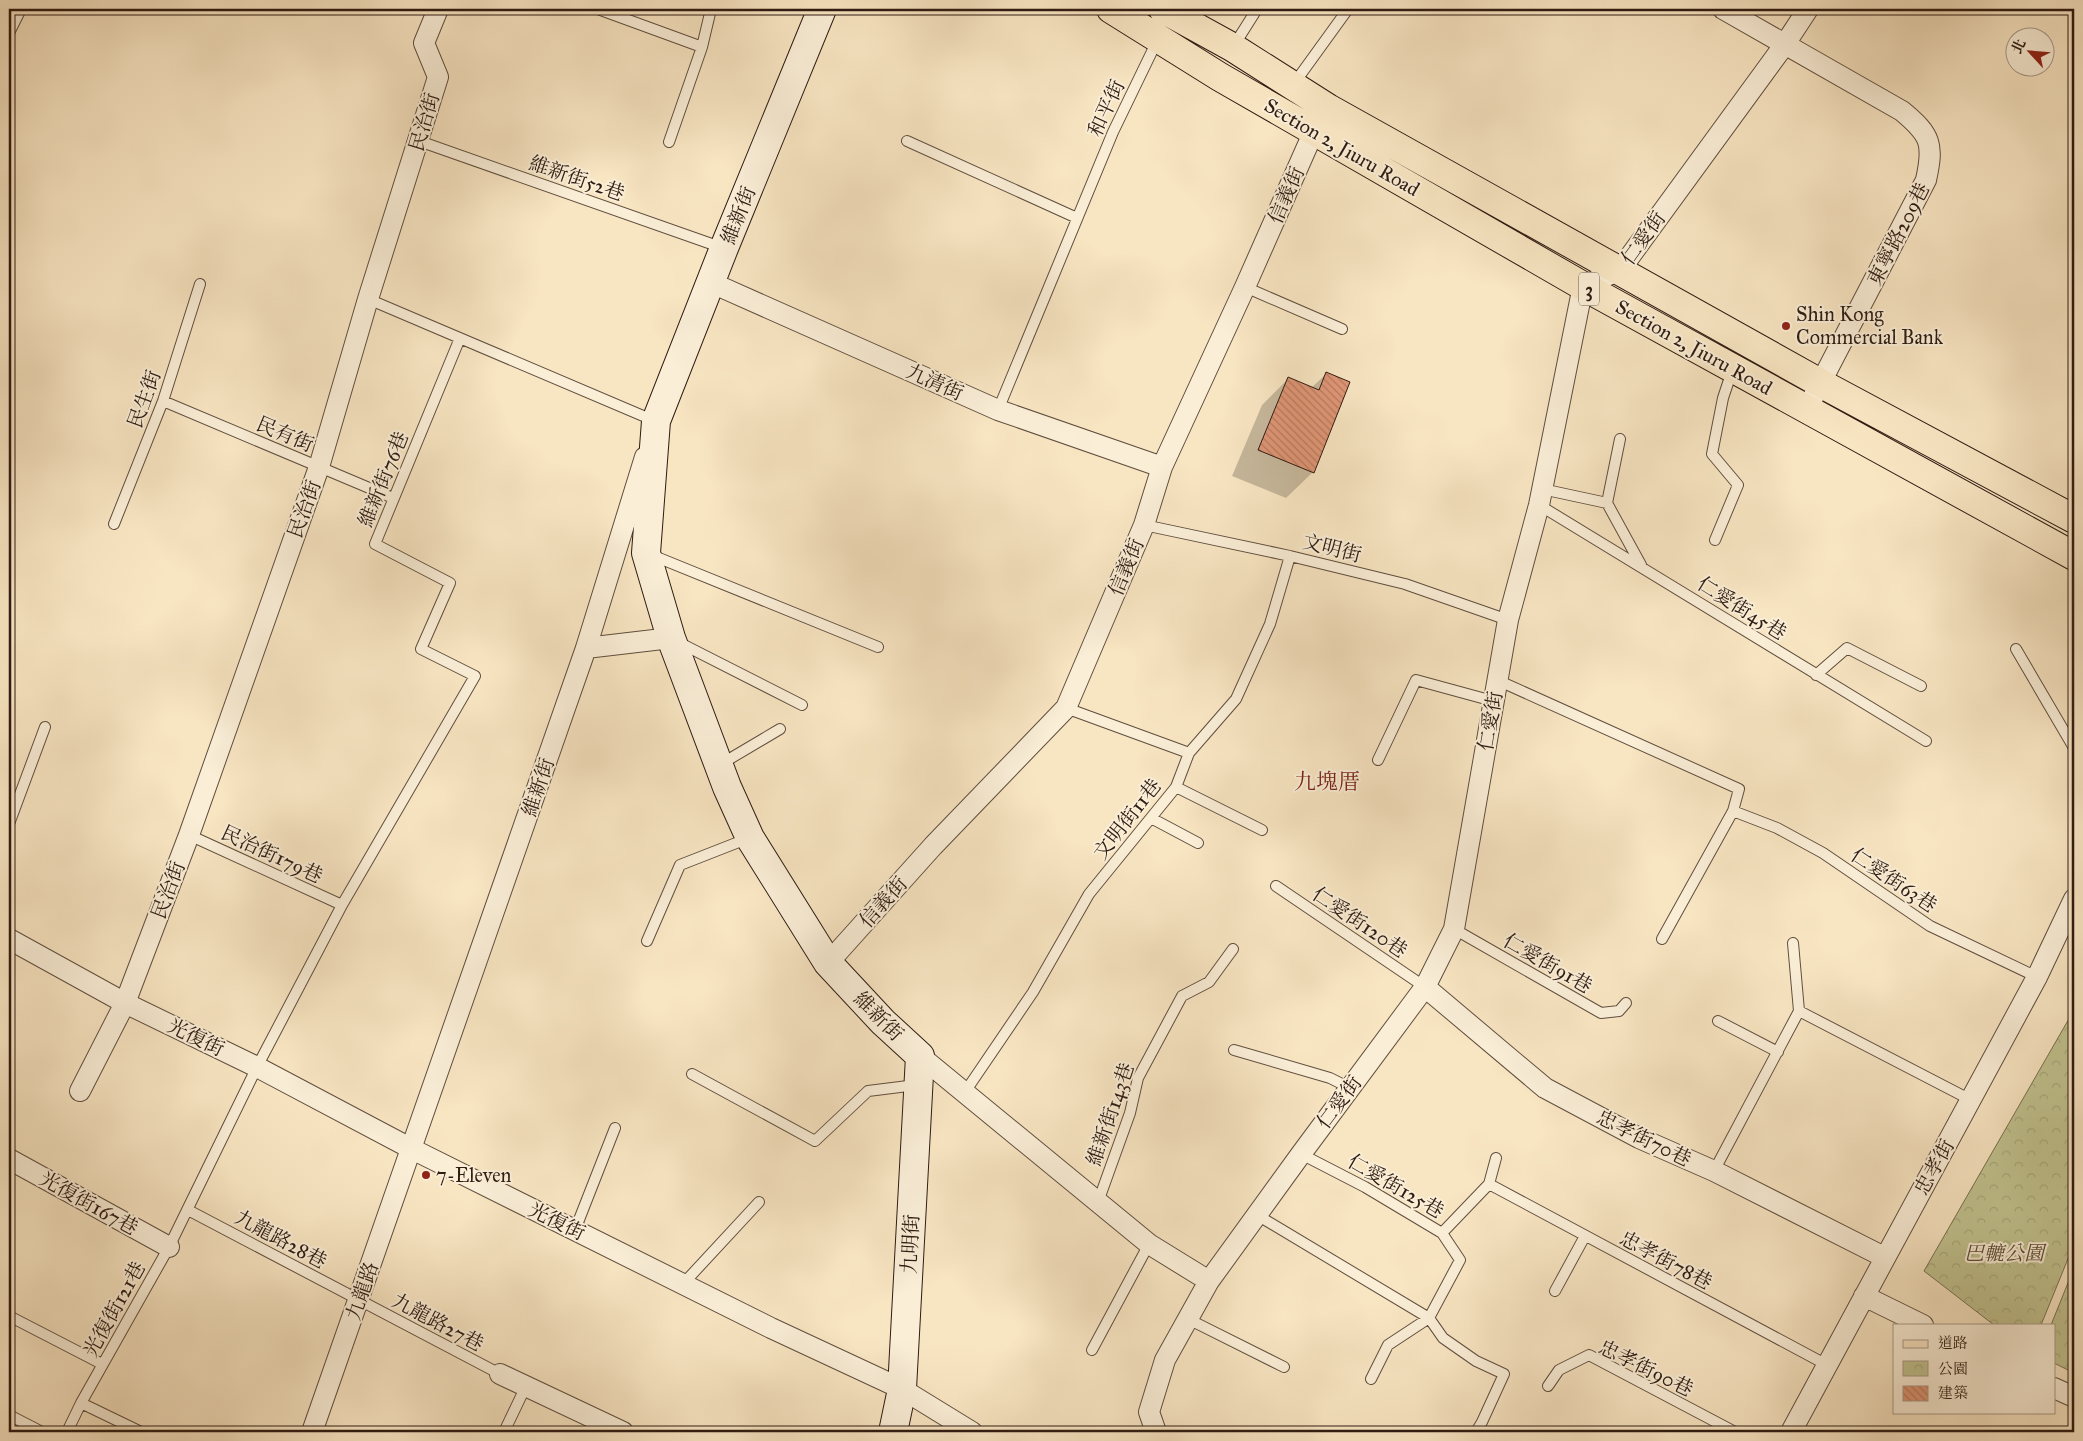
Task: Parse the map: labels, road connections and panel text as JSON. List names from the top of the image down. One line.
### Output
{"streets":{"main road":["Section 2, Jiuru Road","3"],"street":["民治街","信義街","維新街","東寧路209巷","仁愛街","九清街","光復街","忠孝街70巷","忠孝街","光復街167巷","九明街","九龍路"],"lane":["和平街","維新街52巷","民生街","民有街","維新街76巷","文明街","仁愛街45巷","文明街11巷","民治街179巷","仁愛街63巷","仁愛街120巷","仁愛街91巷","維新街143巷","仁愛街125巷","九龍路28巷","忠孝街78巷","光復街121巷","九龍路27巷","忠孝街90巷"]},"crossings":[["和平街","Section 2, Jiuru Road"],["和平街","九清街"],["民治街","維新街52巷"],["民治街","民有街"],["民治街","民治街179巷"],["民治街","光復街"],["Section 2, Jiuru Road","信義街"],["Section 2, Jiuru Road","東寧路209巷"],["Section 2, Jiuru Road","仁愛街"],["維新街52巷","維新街"],["信義街","維新街"],["信義街","九清街"],["信義街","文明街"],["維新街","九清街"],["維新街","光復街"],["維新街","九明街"],["維新街","九龍路"],["東寧路209巷","仁愛街"],["仁愛街","文明街"],["仁愛街","仁愛街45巷"],["仁愛街","仁愛街120巷"],["仁愛街","仁愛街91巷"],["仁愛街","忠孝街70巷"],["仁愛街","仁愛街125巷"],["民生街","民有街"],["民有街","維新街76巷"],["維新街76巷","光復街121巷"],["文明街","文明街11巷"],["民治街179巷","光復街121巷"],["仁愛街63巷","忠孝街"],["仁愛街120巷","忠孝街70巷"],["光復街","九明街"],["光復街","九龍路"],["光復街","光復街121巷"],["忠孝街70巷","忠孝街"],["忠孝街","忠孝街78巷"],["光復街167巷","光復街121巷"],["九龍路28巷","九龍路"],["九龍路28巷","光復街121巷"],["九龍路28巷","九龍路27巷"],["九龍路","九龍路27巷"]],"districts":["九塊厝"],"parks":["巴轆公園"],"places":["Shin Kong Commercial Bank","7-Eleven"],"legend":["道路","公園","建築"],"north":"top left"}
